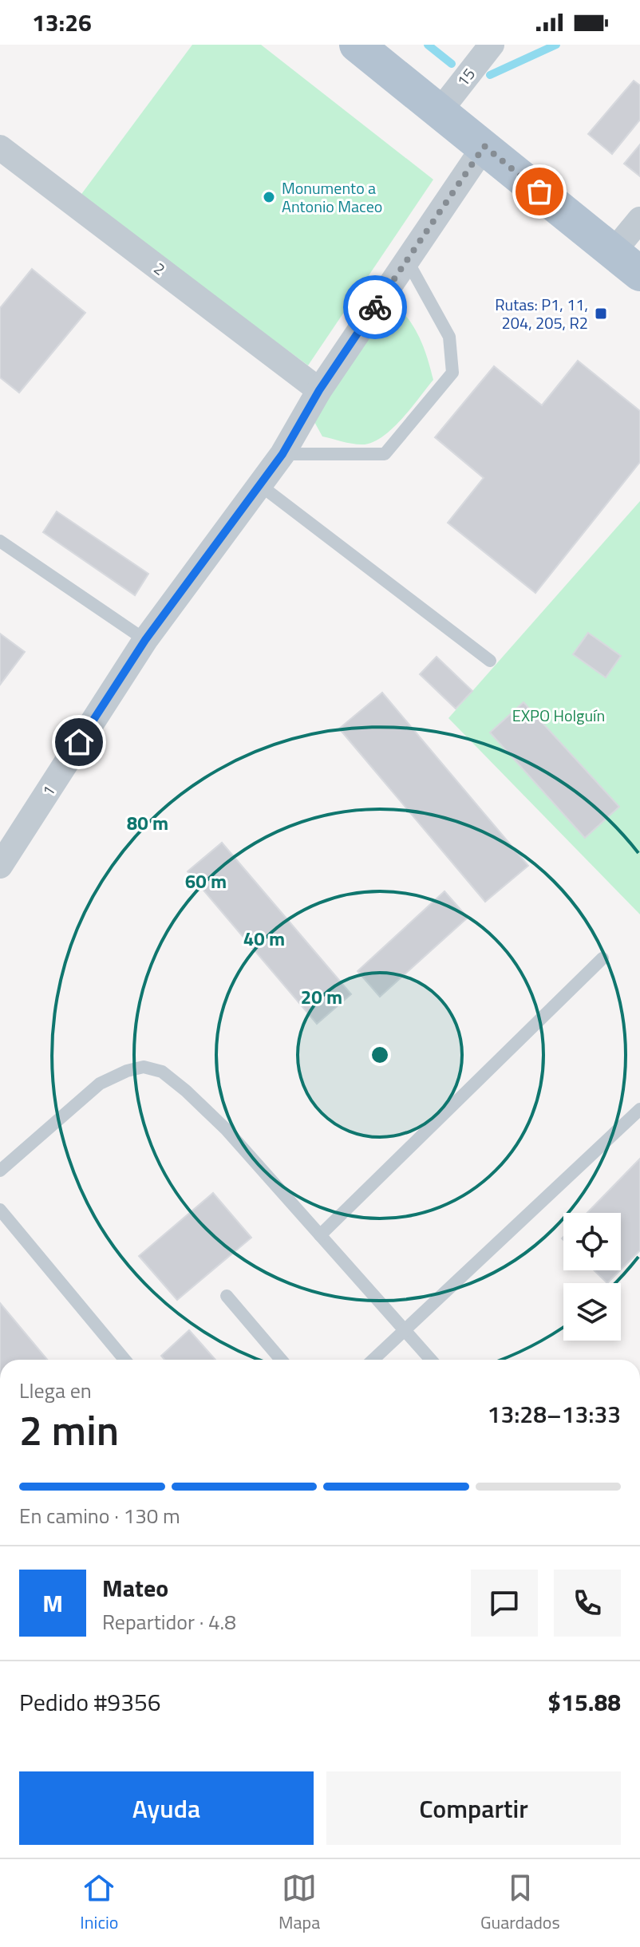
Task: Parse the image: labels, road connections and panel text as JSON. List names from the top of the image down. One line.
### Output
{"streets":{"street":["15","2","1"]},"crossings":[["2","1"]],"parks":["EXPO Holguín"],"places":{"other":["Monumento a Antonio Maceo"],"transit":["Rutas: P1, 11, 204, 205, R2"]},"page":{"status":"13:26","heading":["2 min","Llega en","13:28–13:33"],"panel":["Mateo","Repartidor · 4.8","Pedido #9356","$15.88"],"bar":"En camino · 130 m","round":"M","buttons":["Ayuda","Compartir"],"tabs":["Inicio","Mapa","Guardados"]},"rings":["80 m","60 m","40 m","20 m"]}
